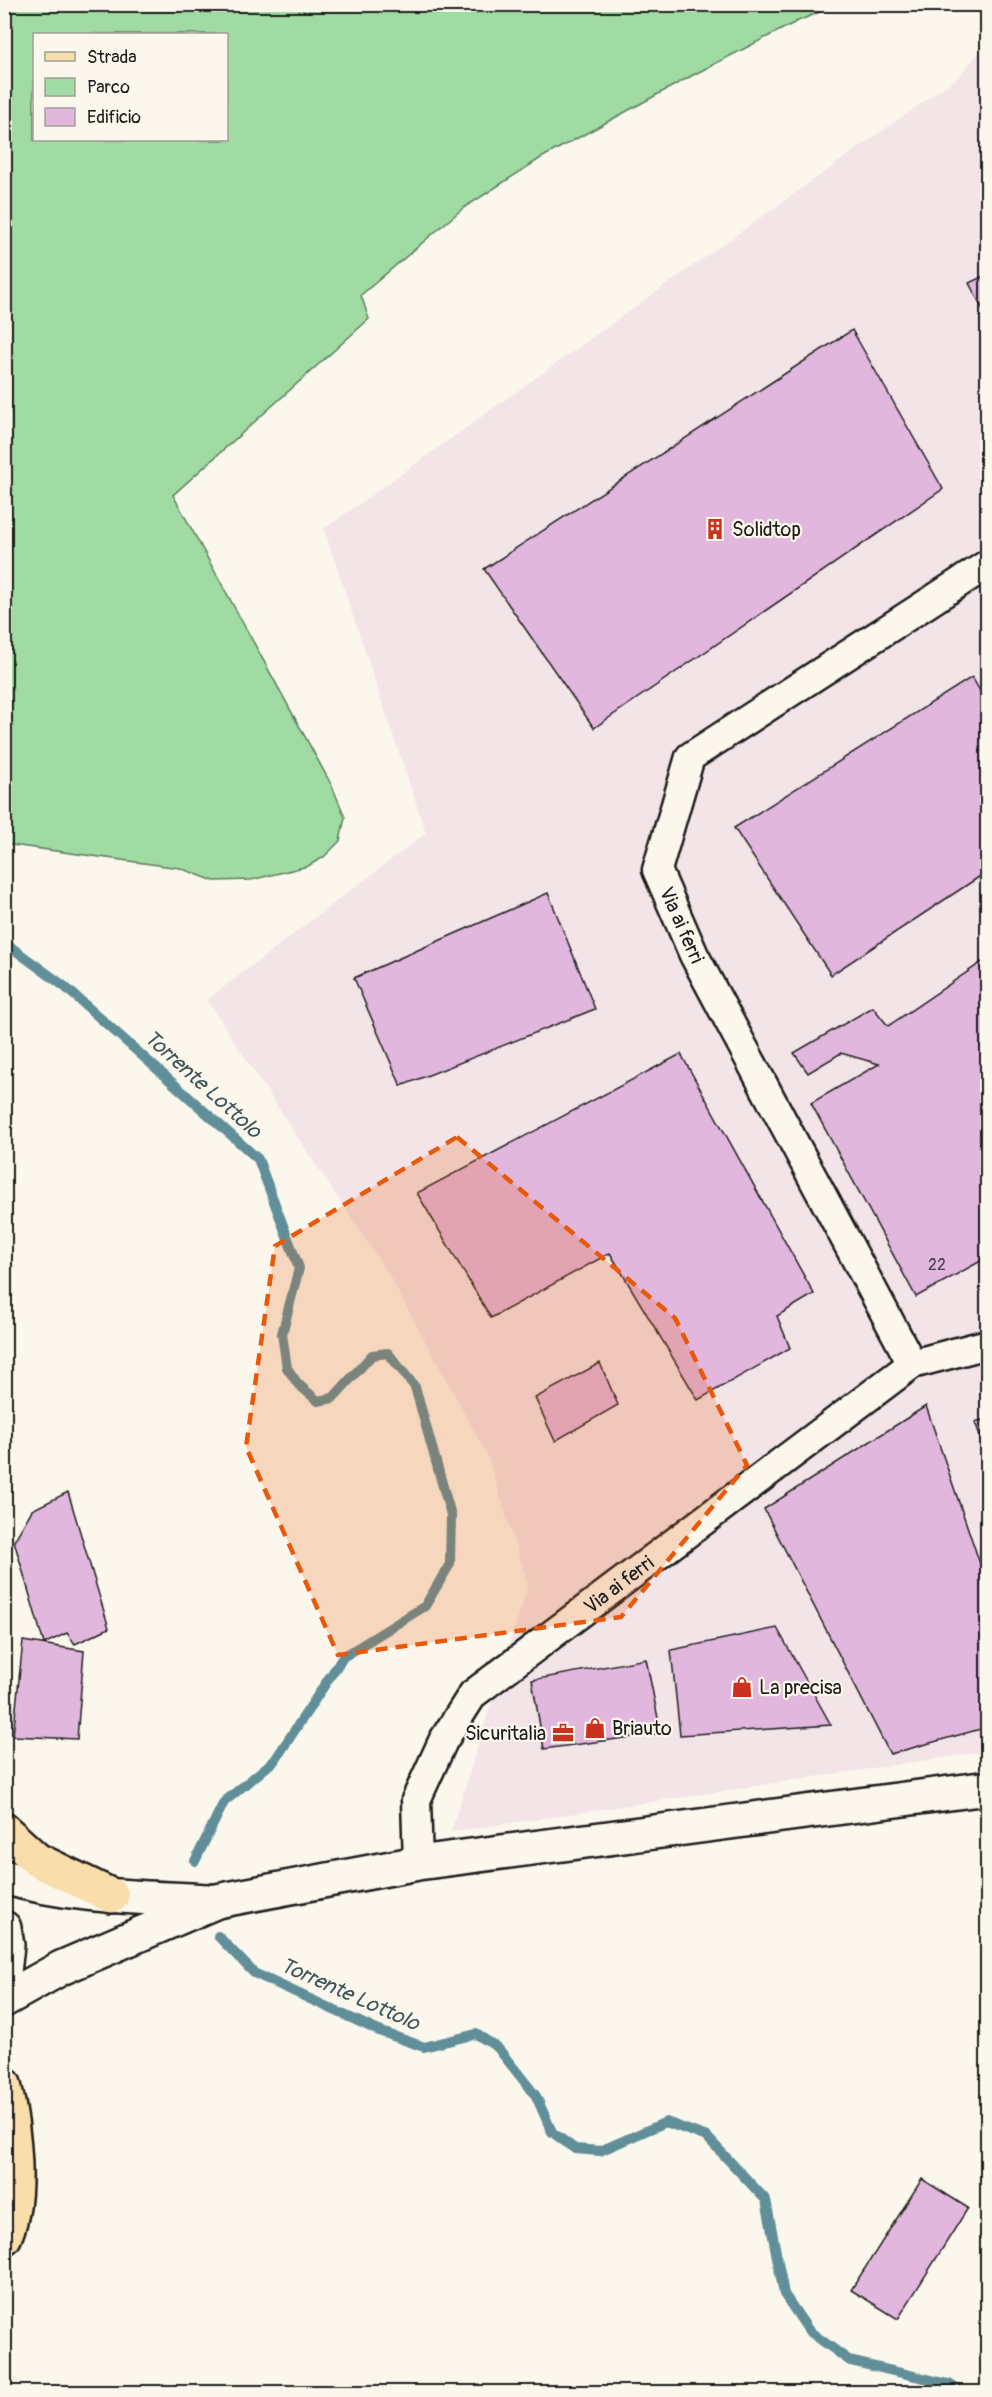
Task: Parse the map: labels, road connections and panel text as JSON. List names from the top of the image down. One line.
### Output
{"streets":{"street":["Via ai ferri"]},"water":["Torrente Lottolo"],"places":{"building":["Solidtop"],"shop":["La precisa","Briauto"],"office":["Sicuritalia"]},"house_numbers":["22"],"legend":["Strada","Parco","Edificio"]}
